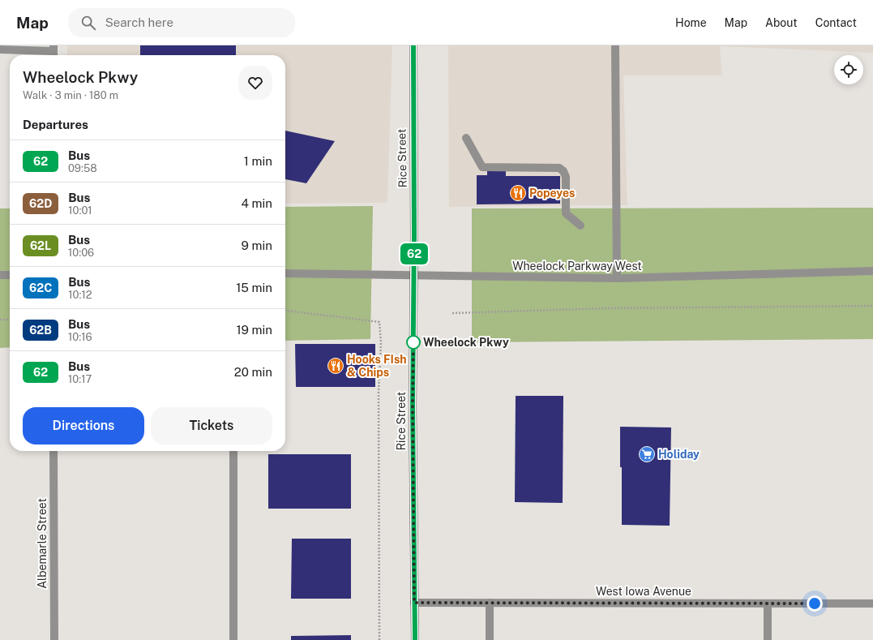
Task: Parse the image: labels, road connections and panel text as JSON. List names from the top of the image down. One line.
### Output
{"streets":{"main road":["Rice Street"],"street":["Wheelock Parkway West","Albemarle Street","West Iowa Avenue"]},"crossings":[["Rice Street","Wheelock Parkway West"],["Rice Street","West Iowa Avenue"]],"places":{"restaurant":["Popeyes","Hooks FIsh & Chips"],"other":["Wheelock Pkwy"],"supermarket":["Holiday"]},"lines":["bus line 62"],"page":{"header":"Map","search":"Search here","nav":["Home","Map","About","Contact"],"on_map":"62","heading":[["Wheelock Pkwy","Walk · 3 min · 180 m"],"Departures"],"list":[{"mark":"62","name":"Bus","note":"09:58","value":"1 min"},{"mark":"62D","name":"Bus","note":"10:01","value":"4 min"},{"mark":"62L","name":"Bus","note":"10:06","value":"9 min"},{"mark":"62C","name":"Bus","note":"10:12","value":"15 min"},{"mark":"62B","name":"Bus","note":"10:16","value":"19 min"},{"mark":"62","name":"Bus","note":"10:17","value":"20 min"}],"buttons":["Directions","Tickets"]}}
